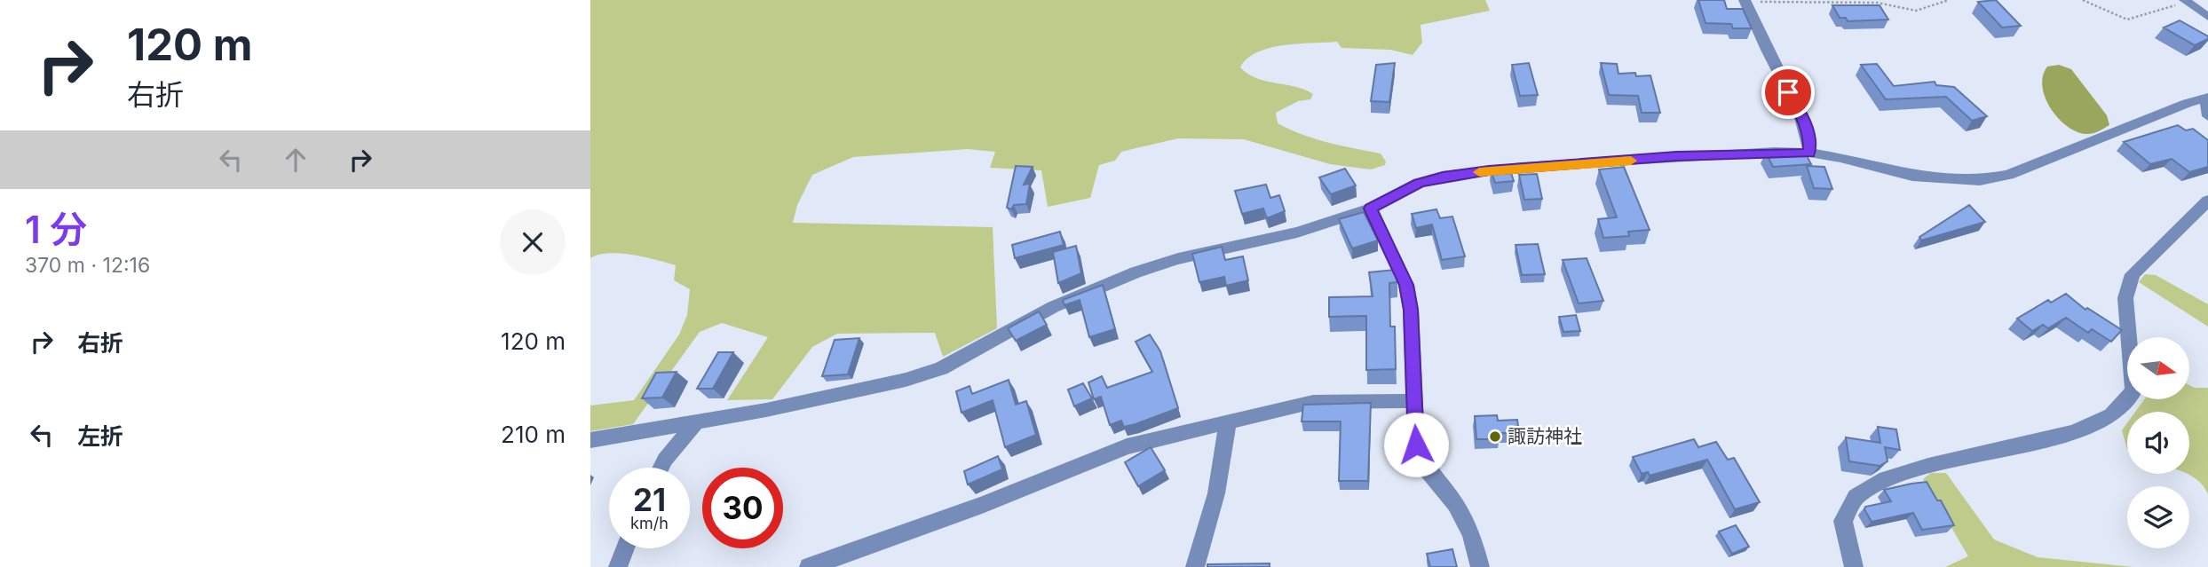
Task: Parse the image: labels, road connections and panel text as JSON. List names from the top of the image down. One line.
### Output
{"places":["諏訪神社"],"north":"right","page":{"turn":["120 m","右折"],"heading":["1 分","370 m · 12:16"],"list":[{"name":"右折","value":"120 m"},{"name":"左折","value":"210 m"}],"speed":"21 km/h","limit":"30"}}
